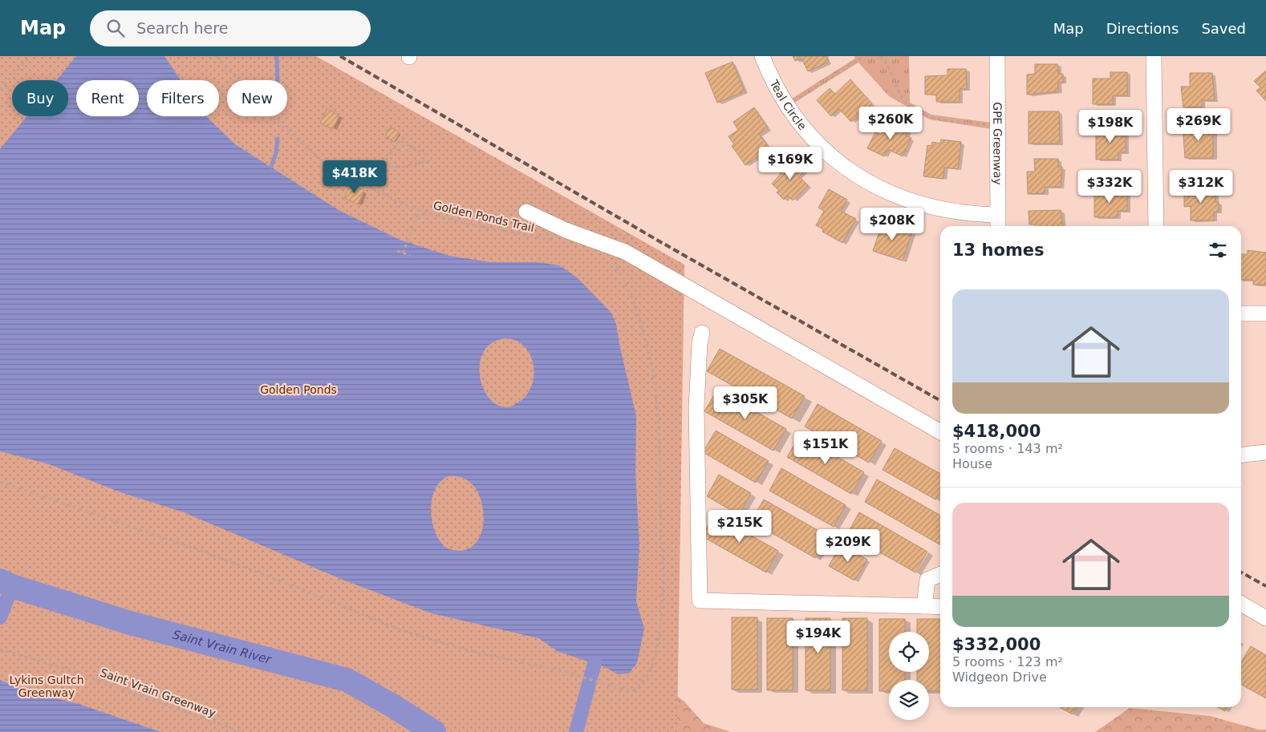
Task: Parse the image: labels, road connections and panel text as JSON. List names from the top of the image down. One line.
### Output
{"streets":{"street":["Teal Circle","GPE Greenway"],"path":["Golden Ponds Trail","Saint Vrain Greenway"]},"crossings":[["Teal Circle","GPE Greenway"]],"water":["Saint Vrain River"],"parks":["Golden Ponds","Lykins Gultch Greenway"],"page":{"header":"Map","search":"Search here","nav":["Map","Directions","Saved"],"chip":["Buy","Rent","Filters","New"],"price":["$260K","$269K","$198K","$169K","$418K","$332K","$312K","$208K","$305K","$151K","$215K","$209K","$194K"],"heading":"13 homes","list":[{"name":"$418,000","note":"5 rooms · 143 m² · House"},{"name":"$332,000","note":"5 rooms · 123 m² · Widgeon Drive"}]}}
